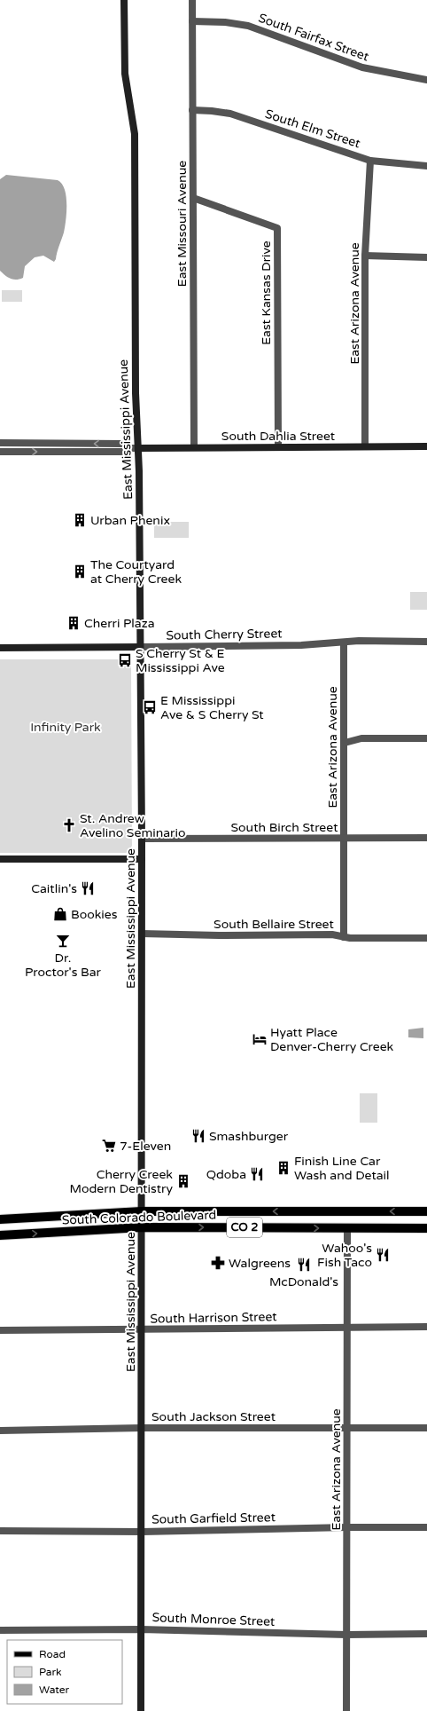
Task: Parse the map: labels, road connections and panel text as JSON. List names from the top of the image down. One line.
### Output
{"streets":{"main road":["South Colorado Boulevard","CO 2"],"street":["South Fairfax Street","South Elm Street","East Missouri Avenue","East Kansas Drive","East Arizona Avenue","East Mississippi Avenue","South Dahlia Street","South Cherry Street","South Birch Street","South Bellaire Street","South Harrison Street","South Jackson Street","South Garfield Street","South Monroe Street"]},"crossings":[["South Fairfax Street","East Missouri Avenue"],["South Elm Street","East Missouri Avenue"],["South Elm Street","East Arizona Avenue"],["East Missouri Avenue","East Kansas Drive"],["East Missouri Avenue","South Dahlia Street"],["East Kansas Drive","South Dahlia Street"],["East Arizona Avenue","South Dahlia Street"],["East Arizona Avenue","South Cherry Street"],["East Arizona Avenue","South Birch Street"],["East Arizona Avenue","South Bellaire Street"],["East Arizona Avenue","South Colorado Boulevard"],["East Arizona Avenue","South Harrison Street"],["East Arizona Avenue","South Jackson Street"],["East Arizona Avenue","South Garfield Street"],["East Arizona Avenue","South Monroe Street"],["East Mississippi Avenue","South Dahlia Street"],["East Mississippi Avenue","South Cherry Street"],["East Mississippi Avenue","South Birch Street"],["East Mississippi Avenue","South Bellaire Street"],["East Mississippi Avenue","South Colorado Boulevard"],["East Mississippi Avenue","South Harrison Street"],["East Mississippi Avenue","South Jackson Street"],["East Mississippi Avenue","South Garfield Street"],["East Mississippi Avenue","South Monroe Street"]],"parks":["Infinity Park"],"places":{"building":["Urban Phenix","The Courtyard at Cherry Creek","Cherri Plaza","Finish Line Car Wash and Detail","Cherry Creek Modern Dentistry"],"bus stop":["S Cherry St & E Mississippi Ave","E Mississippi Ave & S Cherry St"],"church":["St. Andrew Avelino Seminario"],"restaurant":["Caitlin's","Smashburger","Qdoba","Wahoo's Fish Taco","McDonald's"],"shop":["Bookies"],"bar":["Dr. Proctor's Bar"],"hotel":["Hyatt Place Denver-Cherry Creek"],"supermarket":["7-Eleven"],"pharmacy":["Walgreens"]},"legend":["Road","Park","Water"]}
